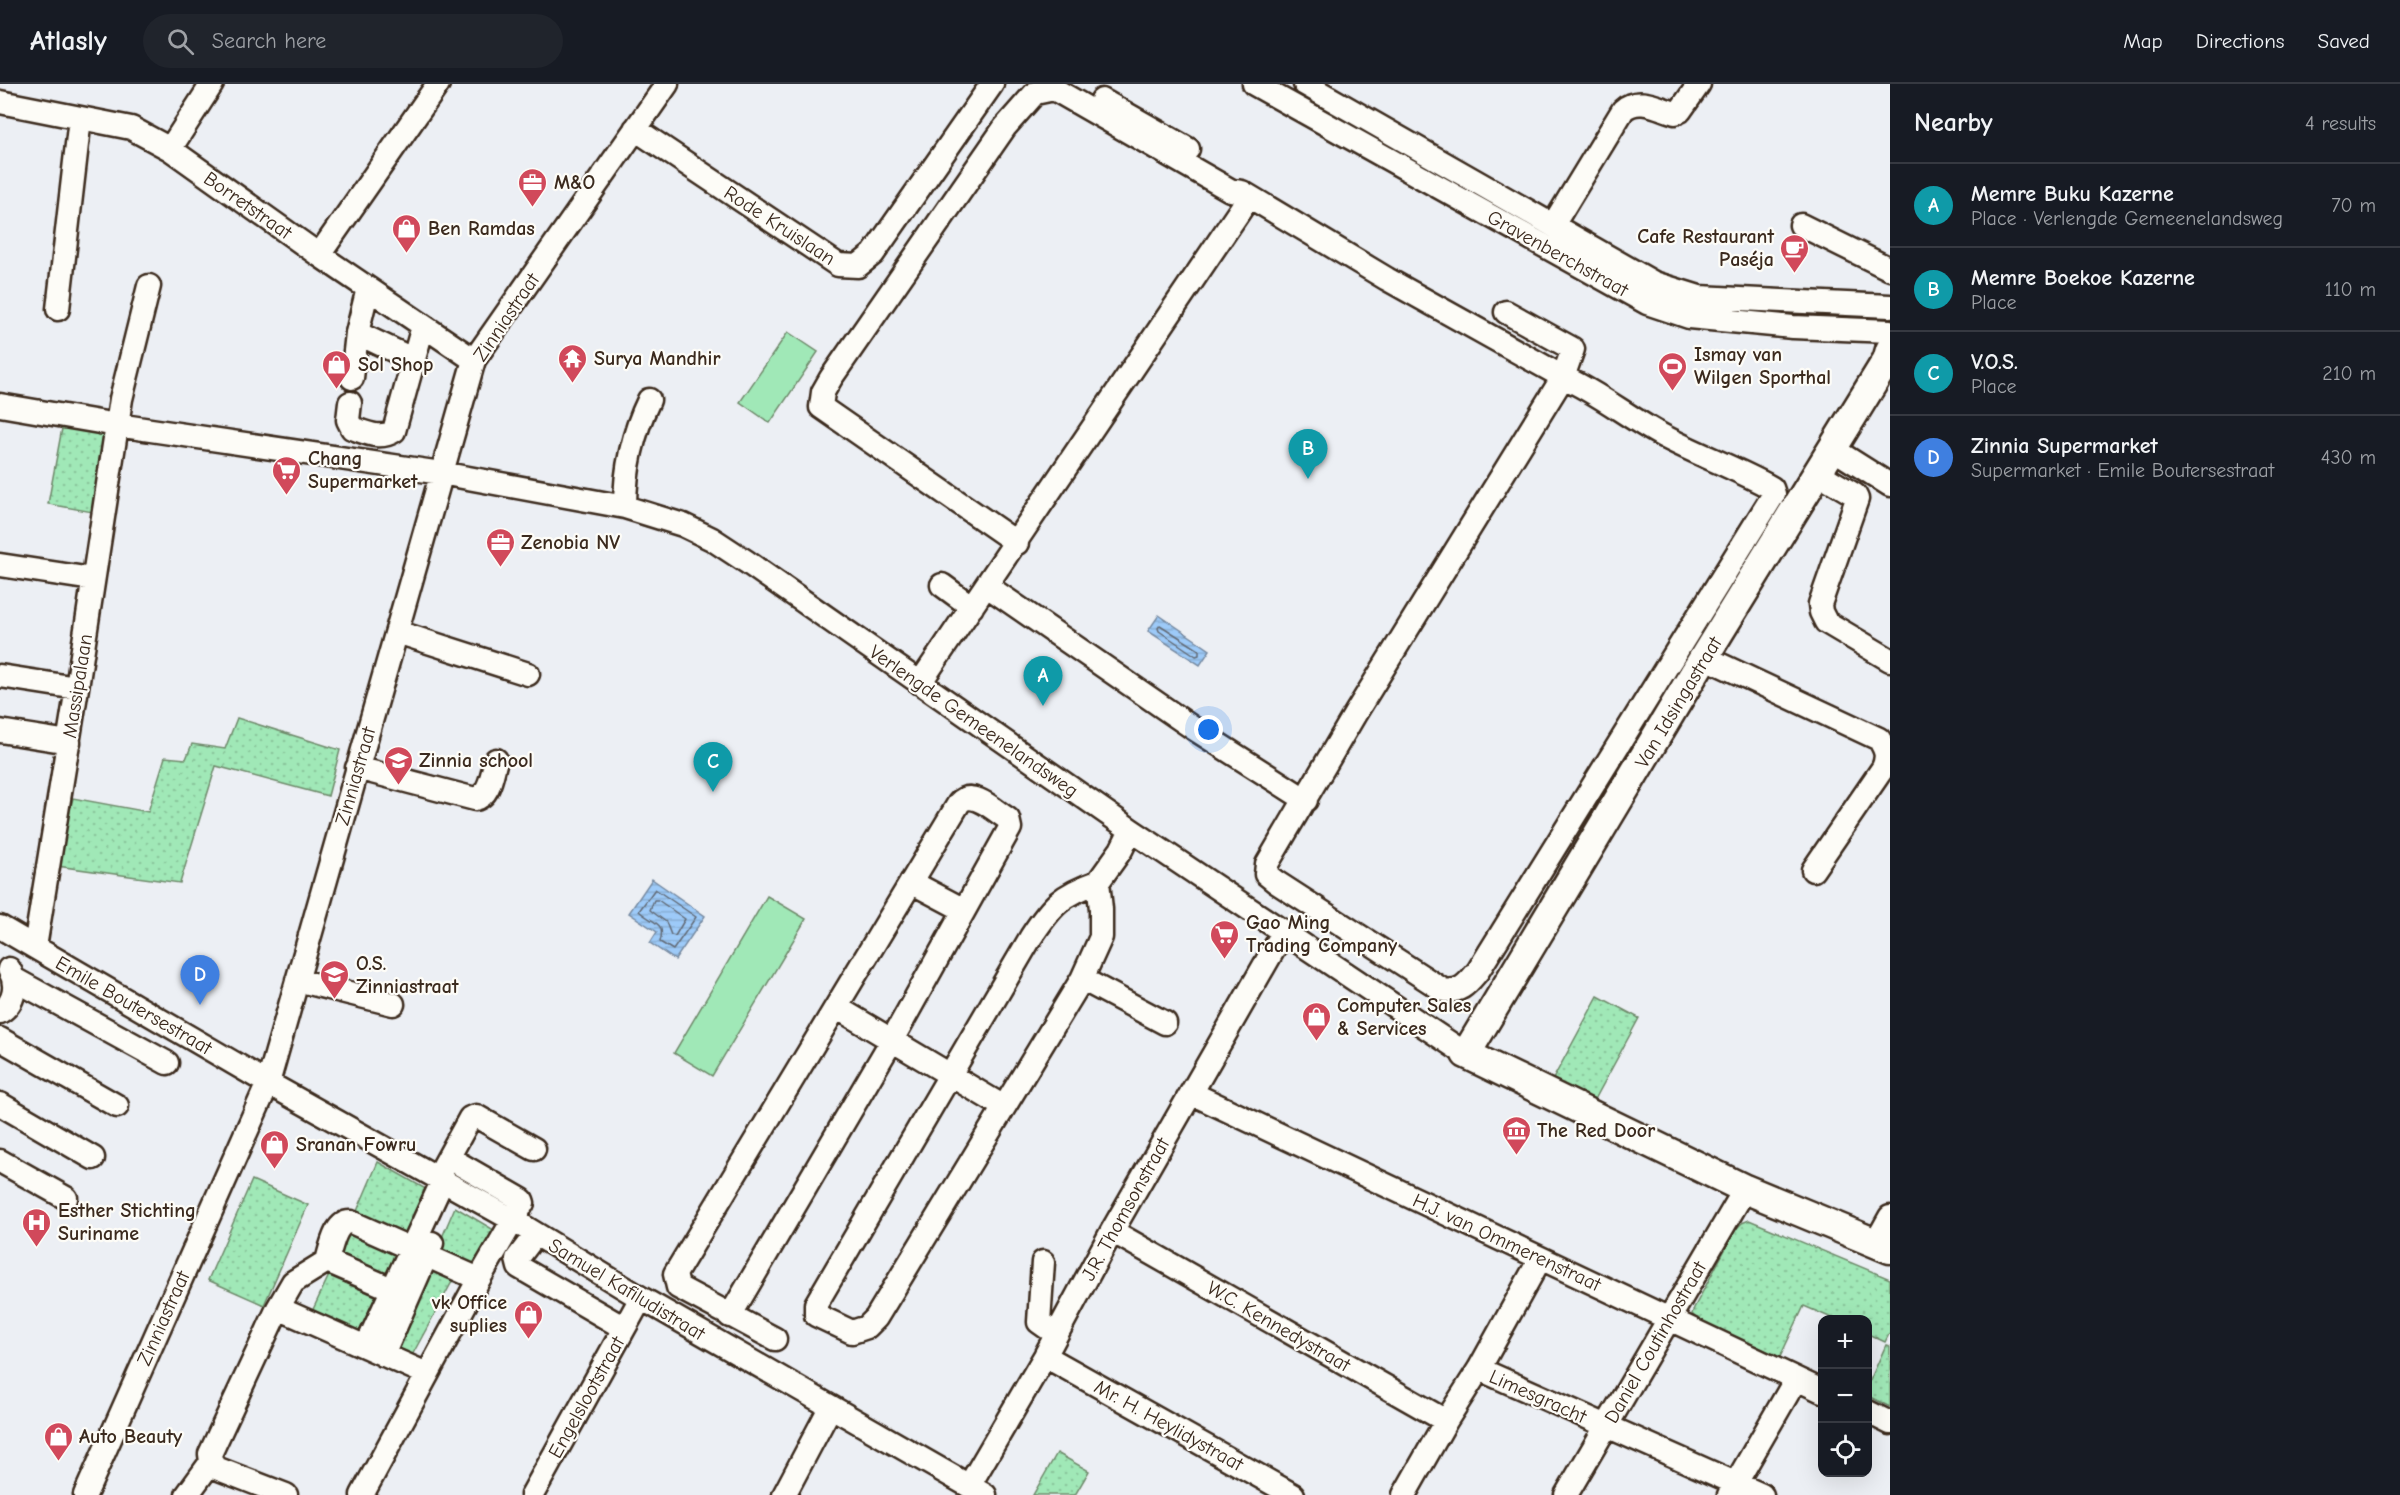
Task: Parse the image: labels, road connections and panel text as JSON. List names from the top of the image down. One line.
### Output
{"streets":{"main road":["Van Idsingastraat","Verlengde Gemeenelandsweg"],"street":["Borretstraat","Rode Kruislaan","Gravenberchstraat","Zinniastraat","Massipalaan","Emile Boutersestraat","J.R. Thomsonstraat","H.J. van Ommerenstraat","Samuel Kafiludistraat","W.C. Kennedystraat","Daniel Coutinhostraat","Limesgracht","Engelslootstraat","Mr. H. Heylidystraat"]},"crossings":[["Borretstraat","Zinniastraat"],["Rode Kruislaan","Zinniastraat"],["Zinniastraat","Verlengde Gemeenelandsweg"],["Zinniastraat","Emile Boutersestraat"],["Zinniastraat","Samuel Kafiludistraat"],["Massipalaan","Verlengde Gemeenelandsweg"],["Massipalaan","Emile Boutersestraat"],["Van Idsingastraat","Verlengde Gemeenelandsweg"],["Verlengde Gemeenelandsweg","J.R. Thomsonstraat"],["Verlengde Gemeenelandsweg","Daniel Coutinhostraat"],["Emile Boutersestraat","Samuel Kafiludistraat"],["J.R. Thomsonstraat","H.J. van Ommerenstraat"],["J.R. Thomsonstraat","Samuel Kafiludistraat"],["J.R. Thomsonstraat","W.C. Kennedystraat"],["J.R. Thomsonstraat","Mr. H. Heylidystraat"],["H.J. van Ommerenstraat","Daniel Coutinhostraat"],["Samuel Kafiludistraat","Engelslootstraat"],["Daniel Coutinhostraat","Limesgracht"]],"places":{"office":["M&O","Zenobia NV"],"shop":["Ben Ramdas","Sol Shop","Computer Sales & Services","Sranan Fowru","vk Office suplies","Auto Beauty"],"cafe":["Cafe Restaurant Paséja"],"temple":["Surya Mandhir"],"sports":["Ismay van Wilgen Sporthal"],"supermarket":["Chang Supermarket","Gao Ming Trading Company"],"school or university":["Zinnia school","O.S. Zinniastraat"],"museum":["The Red Door"],"hospital":["Esther Stichting Suriname"]},"page":{"header":"Atlasly","search":"Search here","nav":["Map","Directions","Saved"],"heading":["Nearby","4 results"],"list":[{"mark":"A","name":"Memre Buku Kazerne","note":"Place · Verlengde Gemeenelandsweg","value":"70 m"},{"mark":"B","name":"Memre Boekoe Kazerne","note":"Place","value":"110 m"},{"mark":"C","name":"V.O.S.","note":"Place","value":"210 m"},{"mark":"D","name":"Zinnia Supermarket","note":"Supermarket · Emile Boutersestraat","value":"430 m"}],"pins":["B","A","C","D"],"map_buttons":["+","−"]}}
